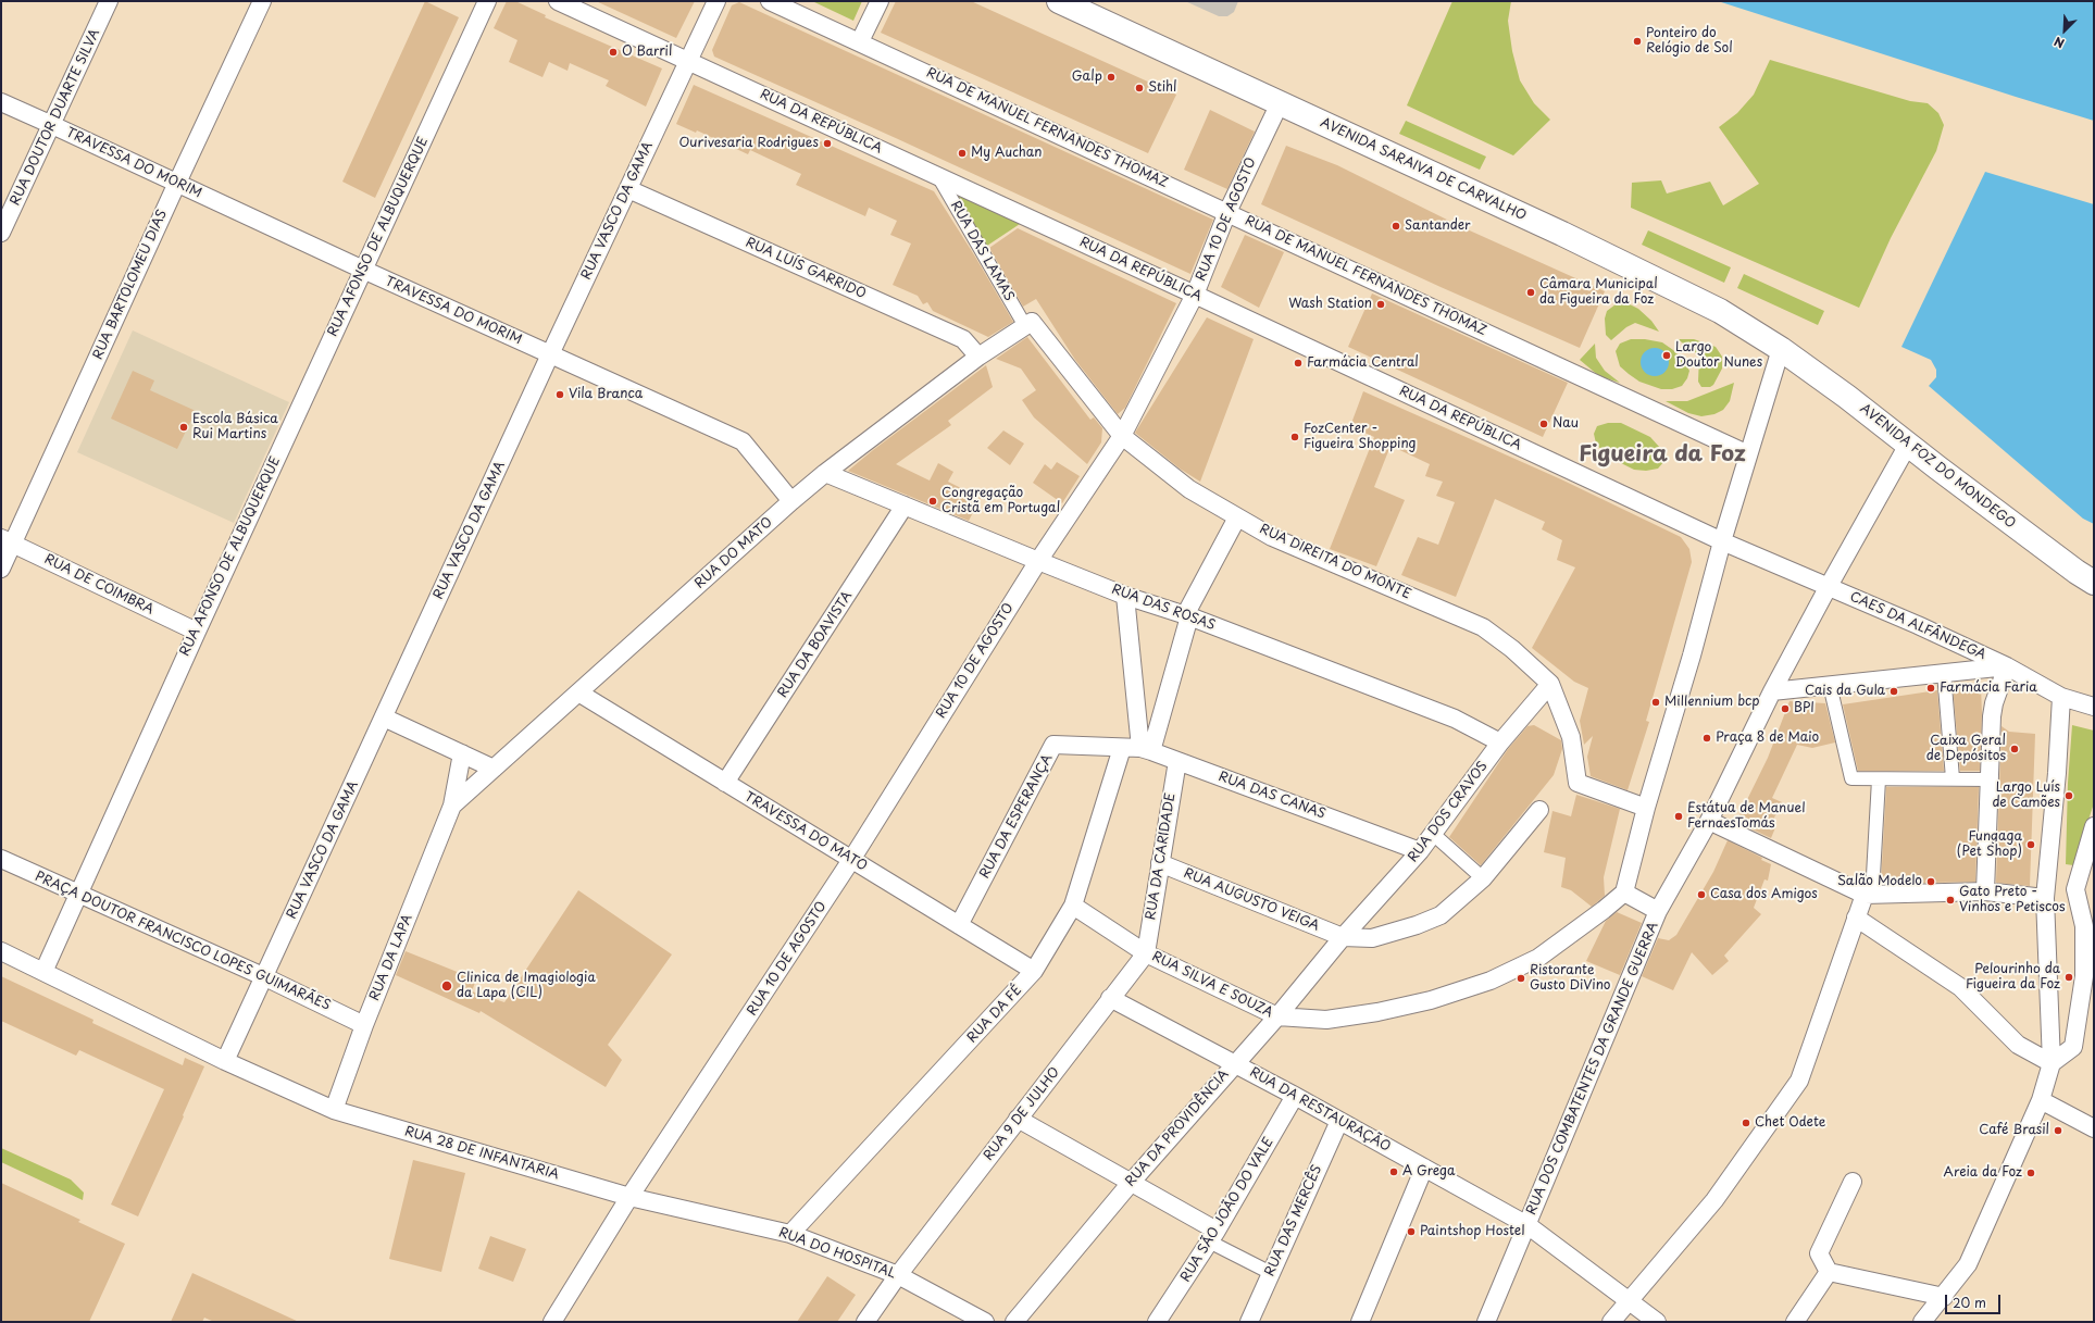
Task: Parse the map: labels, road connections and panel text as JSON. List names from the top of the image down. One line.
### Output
{"streets":{"main road":["AVENIDA SARAIVA DE CARVALHO","AVENIDA FOZ DO MONDEGO"],"street":["RUA DOUTOR DUARTE SILVA","RUA DA REPÚBLICA","RUA DE MANUEL FERNANDES THOMAZ","TRAVESSA DO MORIM","RUA VASCO DA GAMA","RUA 10 DE AGOSTO","RUA AFONSO DE ALBUQUERQUE","RUA DAS LAMAS","RUA LUÍS GARRIDO","RUA BARTOLOMEU DIAS","RUA DO MATO","RUA DIREITA DO MONTE","RUA DE COIMBRA","RUA DAS ROSAS","CAES DA ALFÂNDEGA","RUA DA BOAVISTA","RUA DAS CANAS","RUA DOS CRAVOS","RUA DA ESPERANÇA","TRAVESSA DO MATO","RUA DA CARIDADE","RUA AUGUSTO VEIGA","PRAÇA DOUTOR FRANCISCO LOPES GUIMARÃES","RUA DA LAPA","RUA SILVA E SOUZA","RUA DA FÉ","RUA DOS COMBATENTES DA GRANDE GUERRA","RUA DA RESTAURAÇÃO","RUA 9 DE JULHO","RUA DA PROVIDÊNCIA","RUA 28 DE INFANTARIA","RUA SÃO JOÃO DO VALE","RUA DAS MERCÊS","RUA DO HOSPITAL"]},"crossings":[["RUA DOUTOR DUARTE SILVA","TRAVESSA DO MORIM"],["RUA DA REPÚBLICA","RUA VASCO DA GAMA"],["RUA DA REPÚBLICA","RUA 10 DE AGOSTO"],["RUA DA REPÚBLICA","RUA DAS LAMAS"],["RUA DE MANUEL FERNANDES THOMAZ","RUA 10 DE AGOSTO"],["TRAVESSA DO MORIM","RUA VASCO DA GAMA"],["TRAVESSA DO MORIM","RUA AFONSO DE ALBUQUERQUE"],["TRAVESSA DO MORIM","RUA BARTOLOMEU DIAS"],["TRAVESSA DO MORIM","RUA DO MATO"],["AVENIDA SARAIVA DE CARVALHO","RUA 10 DE AGOSTO"],["AVENIDA SARAIVA DE CARVALHO","AVENIDA FOZ DO MONDEGO"],["RUA VASCO DA GAMA","RUA LUÍS GARRIDO"],["RUA VASCO DA GAMA","PRAÇA DOUTOR FRANCISCO LOPES GUIMARÃES"],["RUA 10 DE AGOSTO","RUA DAS LAMAS"],["RUA 10 DE AGOSTO","RUA DIREITA DO MONTE"],["RUA 10 DE AGOSTO","RUA DAS ROSAS"],["RUA 10 DE AGOSTO","TRAVESSA DO MATO"],["RUA 10 DE AGOSTO","RUA 28 DE INFANTARIA"],["RUA 10 DE AGOSTO","RUA DO HOSPITAL"],["RUA AFONSO DE ALBUQUERQUE","RUA DE COIMBRA"],["RUA AFONSO DE ALBUQUERQUE","PRAÇA DOUTOR FRANCISCO LOPES GUIMARÃES"],["RUA DAS LAMAS","RUA DO MATO"],["RUA DAS LAMAS","RUA DIREITA DO MONTE"],["RUA LUÍS GARRIDO","RUA DO MATO"],["RUA BARTOLOMEU DIAS","RUA DE COIMBRA"],["RUA DO MATO","RUA DAS ROSAS"],["RUA DO MATO","TRAVESSA DO MATO"],["RUA DO MATO","RUA DA LAPA"],["RUA DIREITA DO MONTE","RUA DOS CRAVOS"],["RUA DAS ROSAS","RUA DA BOAVISTA"],["RUA DAS ROSAS","RUA DOS CRAVOS"],["RUA DA BOAVISTA","TRAVESSA DO MATO"],["RUA DAS CANAS","RUA DOS CRAVOS"],["RUA DAS CANAS","RUA DA ESPERANÇA"],["RUA DAS CANAS","RUA DA CARIDADE"],["RUA DAS CANAS","RUA DA FÉ"],["RUA DOS CRAVOS","RUA AUGUSTO VEIGA"],["RUA DOS CRAVOS","RUA DA PROVIDÊNCIA"],["RUA DA ESPERANÇA","TRAVESSA DO MATO"],["RUA DA ESPERANÇA","RUA DA FÉ"],["TRAVESSA DO MATO","RUA DA FÉ"],["RUA DA CARIDADE","RUA AUGUSTO VEIGA"],["RUA DA CARIDADE","RUA SILVA E SOUZA"],["RUA DA CARIDADE","RUA 9 DE JULHO"],["RUA AUGUSTO VEIGA","RUA DA PROVIDÊNCIA"],["PRAÇA DOUTOR FRANCISCO LOPES GUIMARÃES","RUA DA LAPA"],["RUA DA LAPA","RUA 28 DE INFANTARIA"],["RUA SILVA E SOUZA","RUA DA FÉ"],["RUA SILVA E SOUZA","RUA 9 DE JULHO"],["RUA SILVA E SOUZA","RUA DA PROVIDÊNCIA"],["RUA DA FÉ","RUA DO HOSPITAL"],["RUA DOS COMBATENTES DA GRANDE GUERRA","RUA DA RESTAURAÇÃO"],["RUA DA RESTAURAÇÃO","RUA 9 DE JULHO"],["RUA DA RESTAURAÇÃO","RUA DA PROVIDÊNCIA"],["RUA DA RESTAURAÇÃO","RUA SÃO JOÃO DO VALE"],["RUA DA RESTAURAÇÃO","RUA DAS MERCÊS"],["RUA 9 DE JULHO","RUA DO HOSPITAL"],["RUA 28 DE INFANTARIA","RUA DO HOSPITAL"]],"districts":["Figueira da Foz"],"places":["Ponteiro do Relógio de Sol","O Barril","Galp","Stihl","Ourivesaria Rodrigues","My Auchan","Santander","Câmara Municipal da Figueira da Foz","Wash Station","Largo Doutor Nunes","Farmácia Central","Vila Branca","Nau","Escola Básica Rui Martins","FozCenter - Figueira Shopping","Congregação Cristã em Portugal","Farmácia Faria","Cais da Gula","Millennium bcp","BPI","Praça 8 de Maio","Caixa Geral de Depósitos","Largo Luís de Camões","Estátua de Manuel FernaesTomás","Fungaga (Pet Shop)","Salão Modelo","Casa dos Amigos","Gato Preto - Vinhos e Petiscos","Pelourinho da Figueira da Foz","Ristorante Gusto DiVino","Clinica de Imagiologia da Lapa (CIL)","Chet Odete","Café Brasil","A Grega","Areia da Foz","Paintshop Hostel"],"scale_bar":"20 m","north":"bottom left"}
